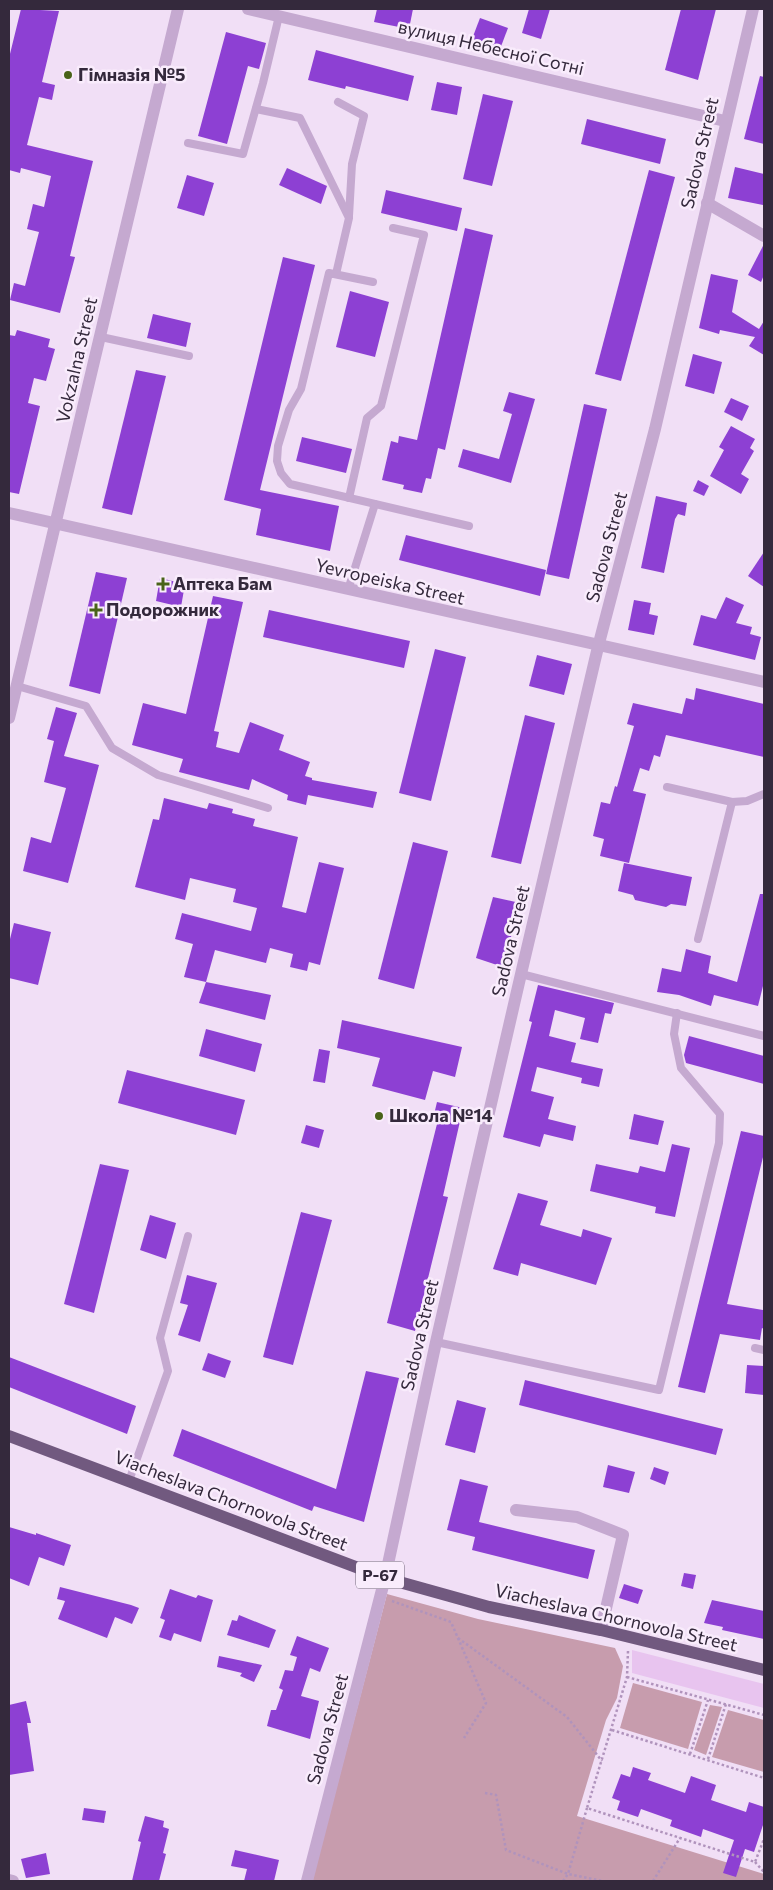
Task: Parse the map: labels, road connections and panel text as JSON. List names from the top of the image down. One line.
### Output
{"streets":{"main road":["Viacheslava Chornovola Street","Р-67"],"street":["вулиця Небесної Сотні","Sadova Street","Vokzalna Street","Yevropeiska Street"]},"crossings":[["вулиця Небесної Сотні","Sadova Street"],["Sadova Street","Yevropeiska Street"],["Sadova Street","Viacheslava Chornovola Street"],["Vokzalna Street","Yevropeiska Street"]],"places":{"other":["Гімназія №5","Школа №14"],"health":["Аптека Бам","Подорожник"]}}
